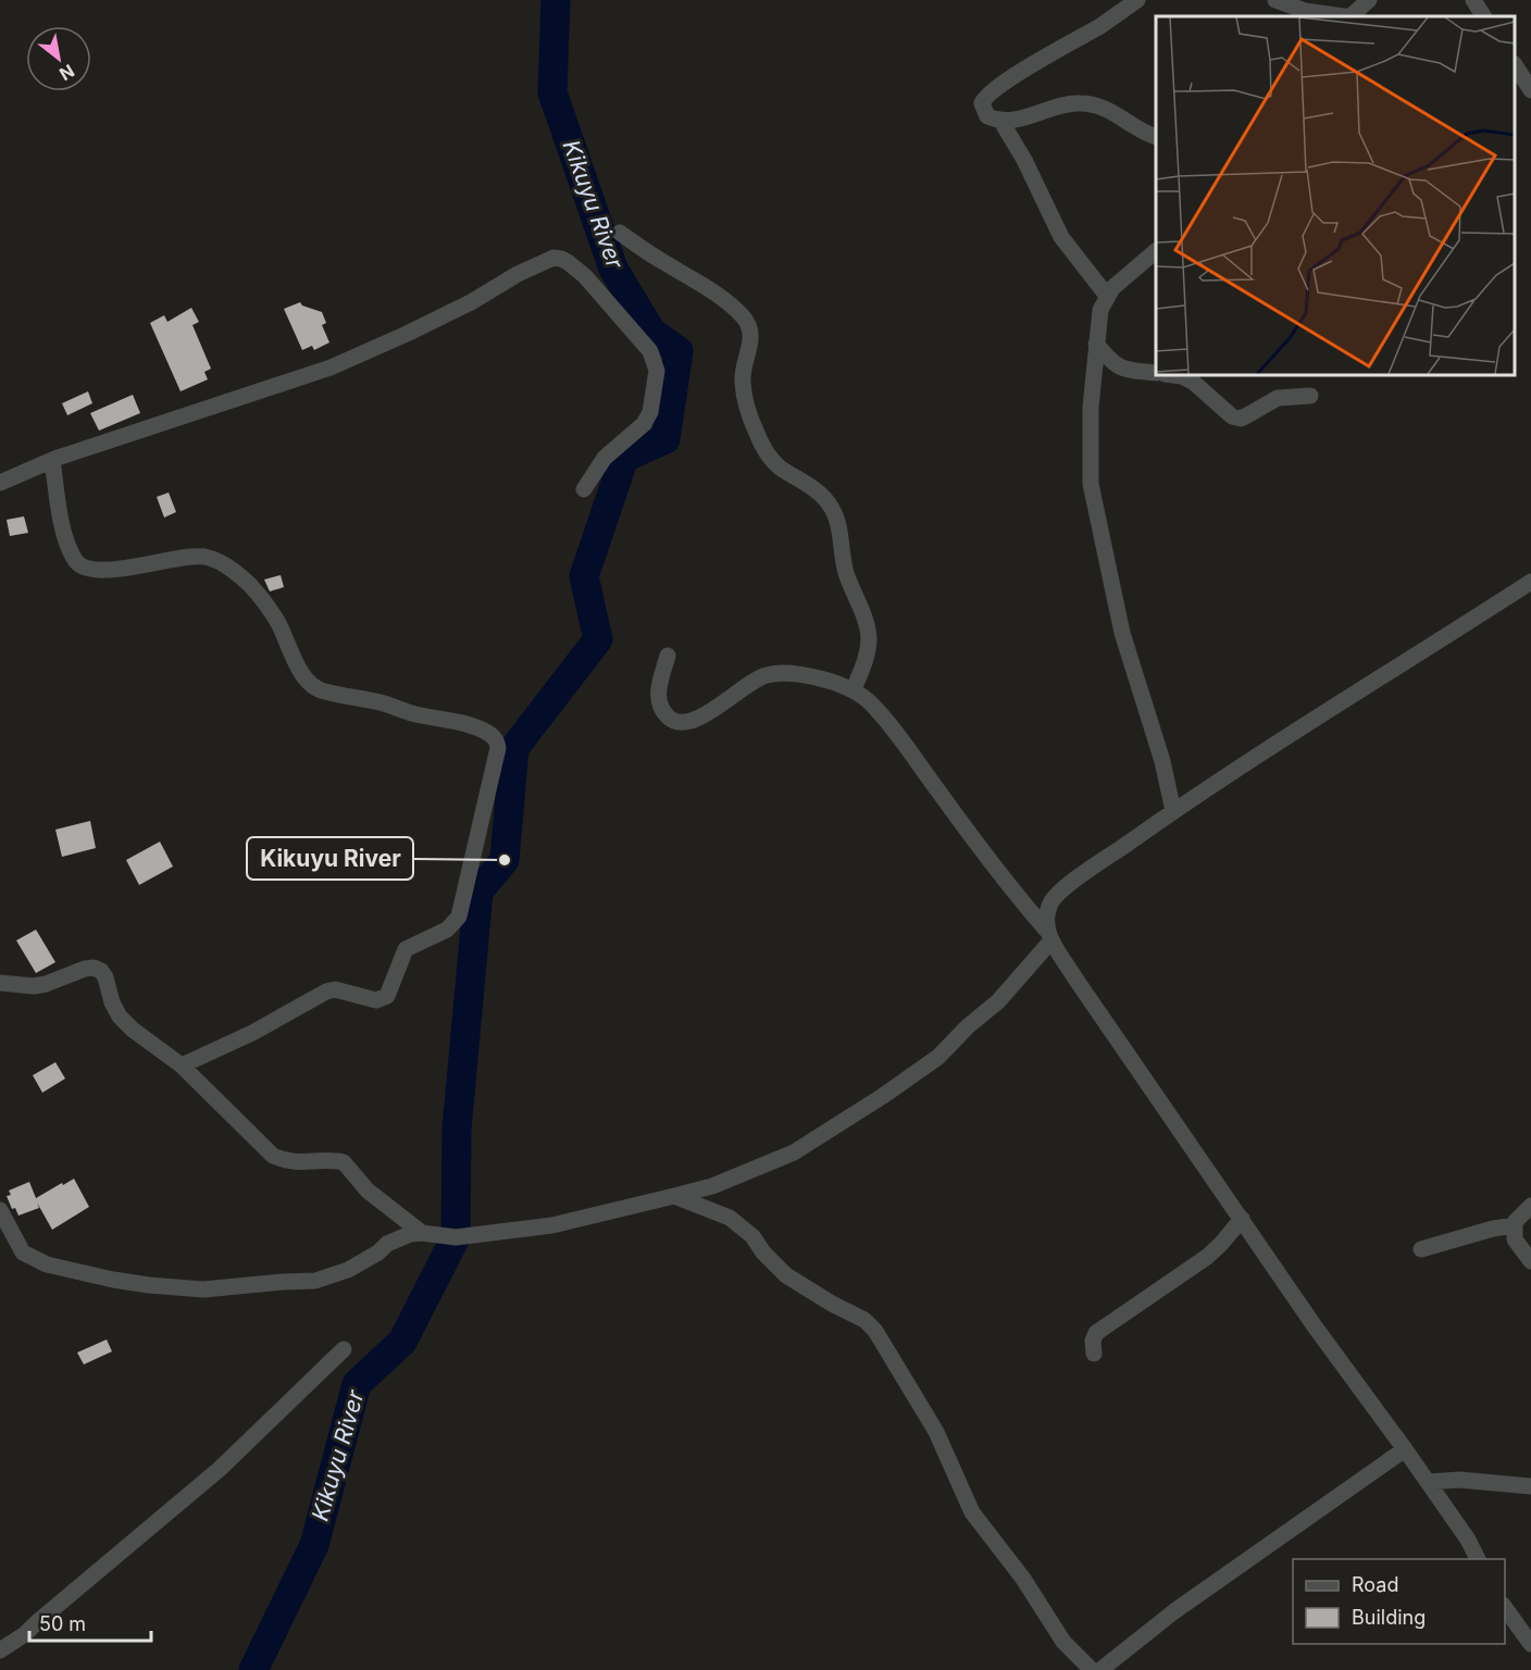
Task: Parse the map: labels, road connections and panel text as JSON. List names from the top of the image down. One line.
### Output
{"water":["Kikuyu River"],"places":["Kikuyu River"],"legend":["Road","Building"],"scale_bar":"50 m","north":"bottom right"}
